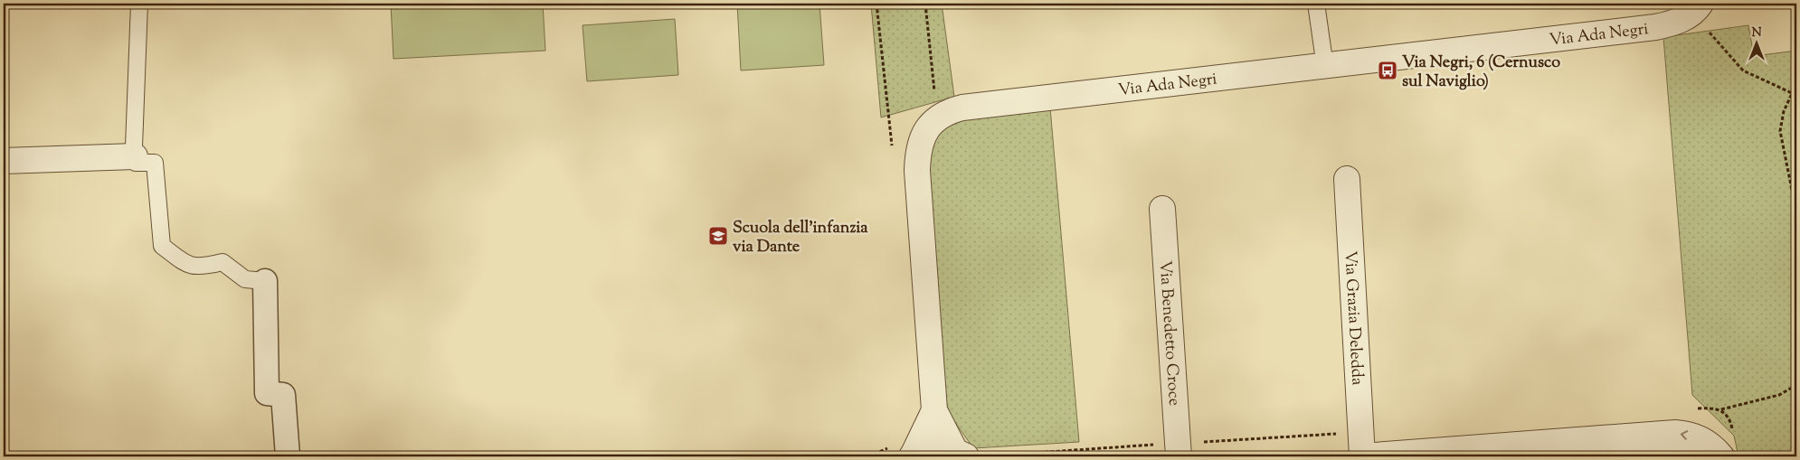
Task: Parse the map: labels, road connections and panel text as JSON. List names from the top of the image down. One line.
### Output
{"streets":{"street":["Via Ada Negri","Via Grazia Deledda","Via Benedetto Croce"]},"places":{"bus stop":["Via Negri, 6 (Cernusco sul Naviglio)"],"school or university":["Scuola dell'infanzia via Dante"]},"north":"top"}
